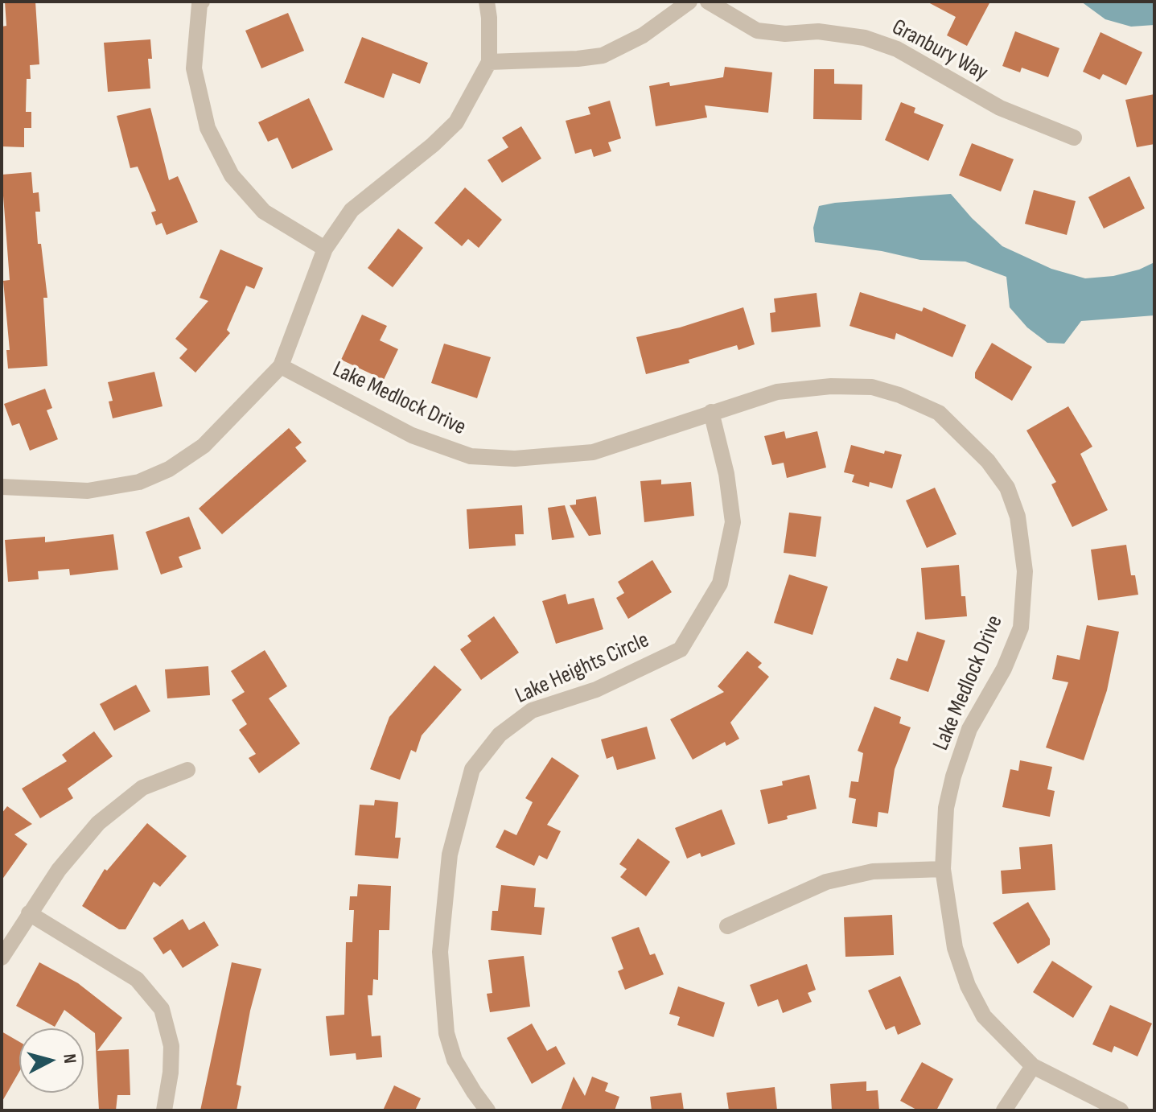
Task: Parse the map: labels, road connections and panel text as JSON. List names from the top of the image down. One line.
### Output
{"streets":{"street":["Granbury Way","Lake Medlock Drive","Lake Heights Circle"]},"crossings":[["Lake Medlock Drive","Lake Heights Circle"]],"north":"right"}
